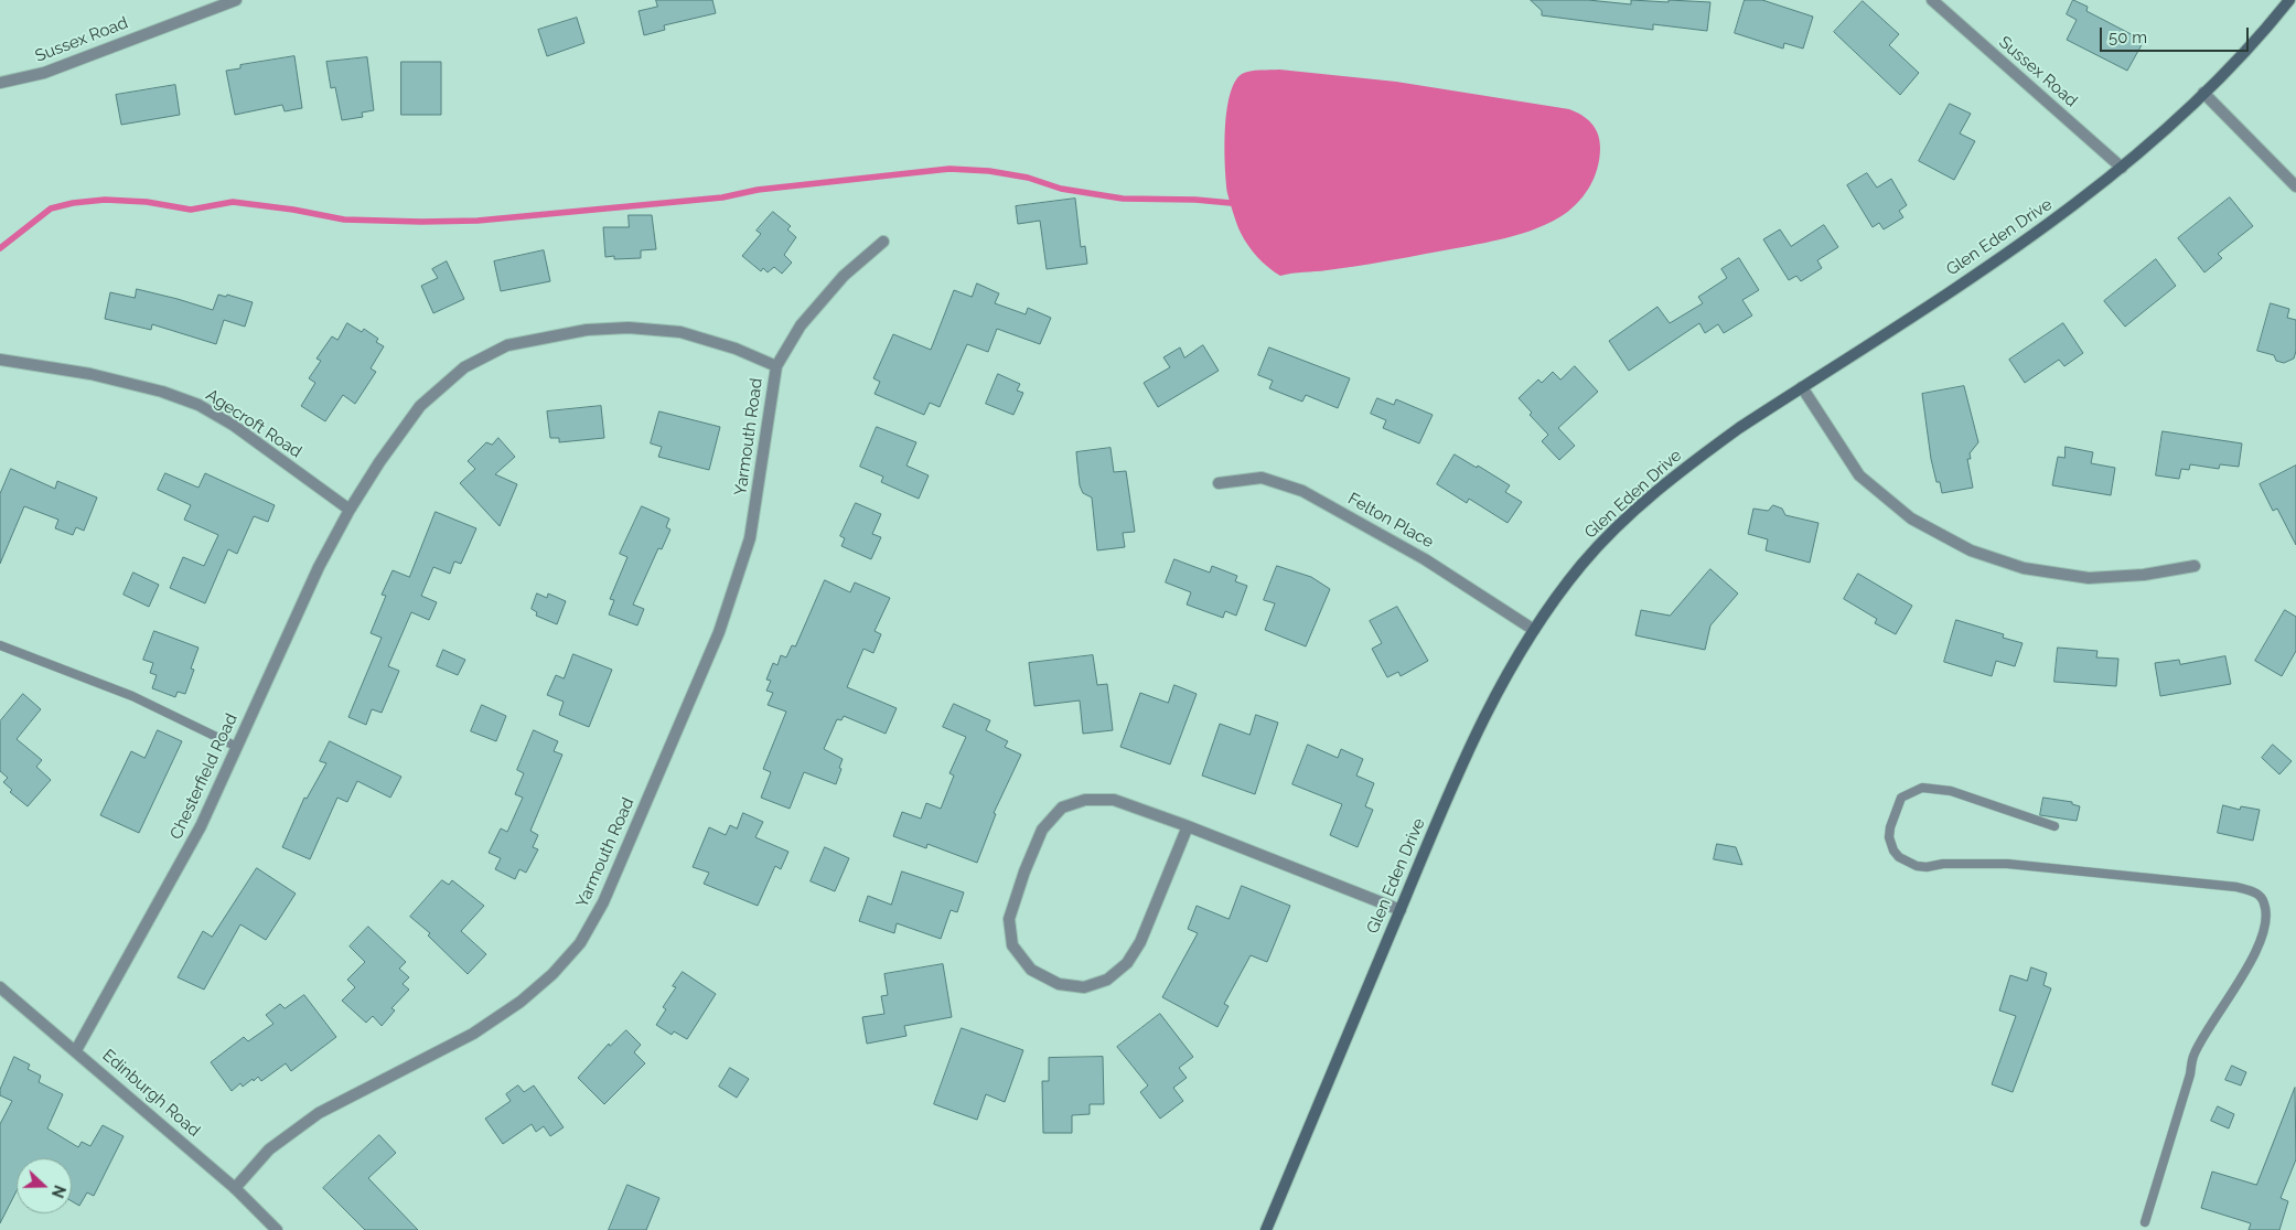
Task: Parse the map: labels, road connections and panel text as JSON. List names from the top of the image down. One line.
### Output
{"streets":{"main road":["Glen Eden Drive"],"street":["Sussex Road","Agecroft Road","Yarmouth Road","Felton Place","Chesterfield Road","Edinburgh Road"]},"crossings":[["Sussex Road","Glen Eden Drive"],["Glen Eden Drive","Felton Place"],["Agecroft Road","Yarmouth Road"],["Agecroft Road","Chesterfield Road"],["Yarmouth Road","Chesterfield Road"],["Yarmouth Road","Edinburgh Road"],["Chesterfield Road","Edinburgh Road"]],"scale_bar":"50 m","north":"right"}
